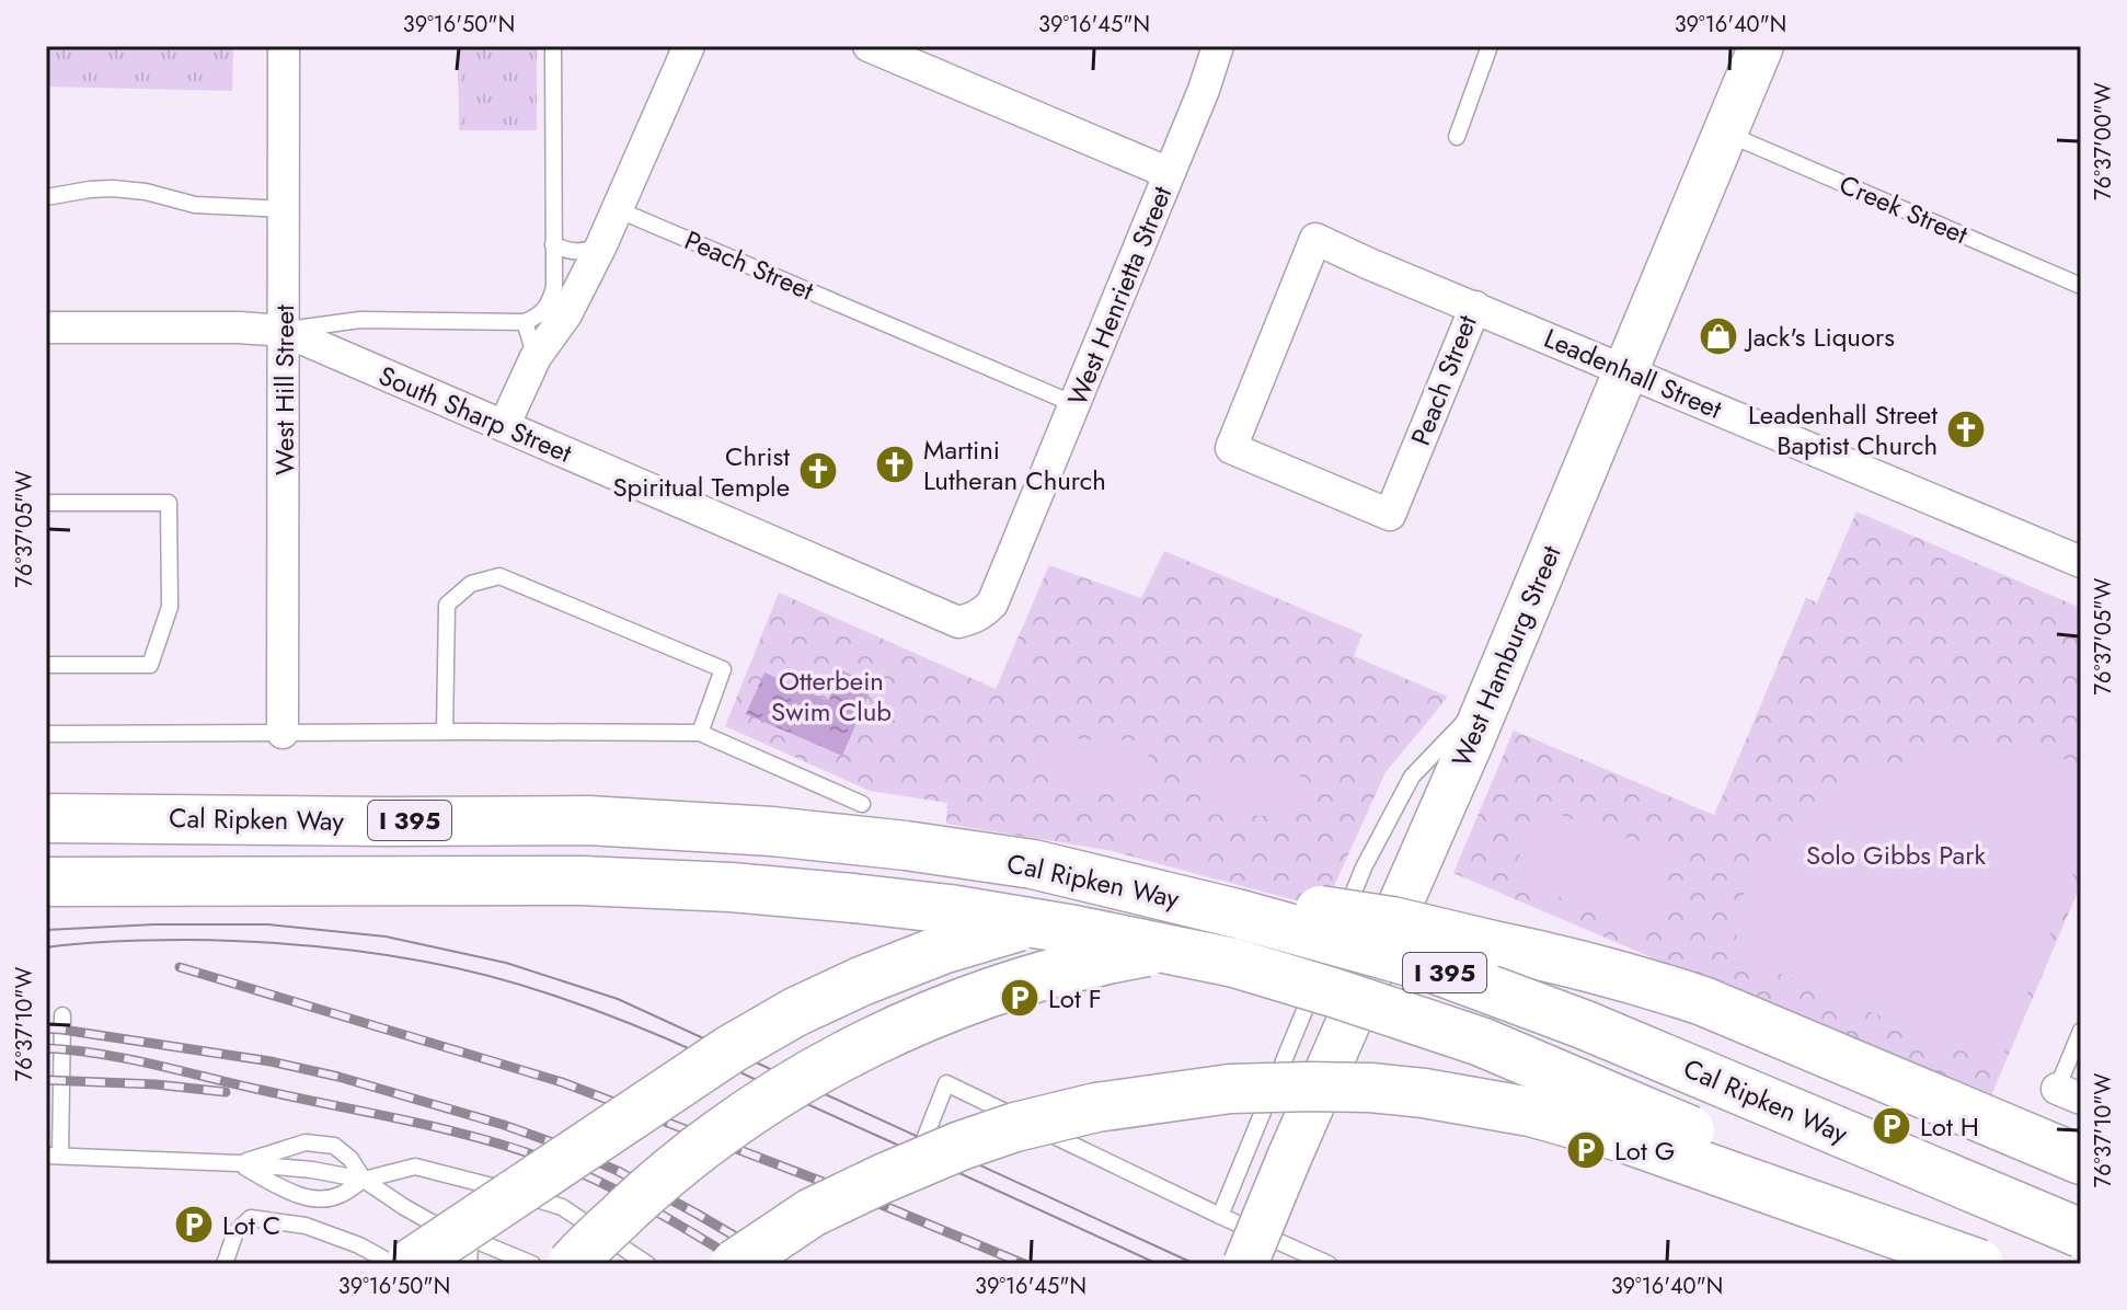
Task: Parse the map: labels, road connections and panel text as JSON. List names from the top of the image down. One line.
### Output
{"streets":{"highway":["Cal Ripken Way","I 395"],"street":["Peach Street","West Henrietta Street","Leadenhall Street","West Hill Street","South Sharp Street","West Hamburg Street"],"lane":["Creek Street"]},"crossings":[["Creek Street","West Hamburg Street"],["Peach Street","West Henrietta Street"],["Peach Street","Leadenhall Street"],["West Henrietta Street","South Sharp Street"],["Leadenhall Street","West Hamburg Street"],["West Hill Street","South Sharp Street"]],"parks":["Otterbein Swim Club","Solo Gibbs Park"],"places":{"shop":["Jack's Liquors"],"church":["Leadenhall Street Baptist Church","Martini Lutheran Church","Christ Spiritual Temple"],"parking":["Lot F","Lot H","Lot G","Lot C"]},"coordinates":["39°16'50\"N","39°16'45\"N","39°16'40\"N","76°37'00\"W","76°37'05\"W","76°37'10\"W"]}
